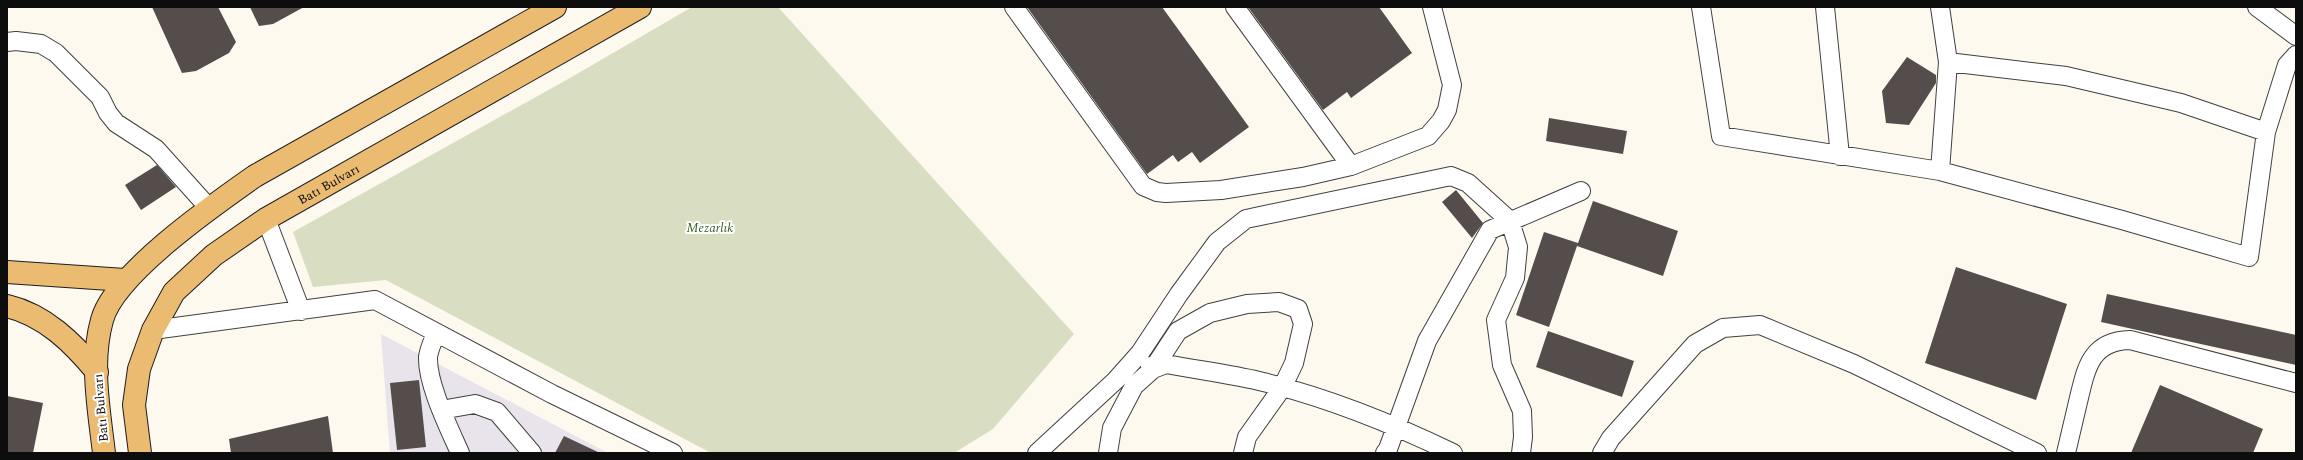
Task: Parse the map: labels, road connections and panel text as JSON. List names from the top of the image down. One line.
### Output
{"streets":{"main road":["Batı Bulvarı"]},"parks":["Mezarlık"]}
